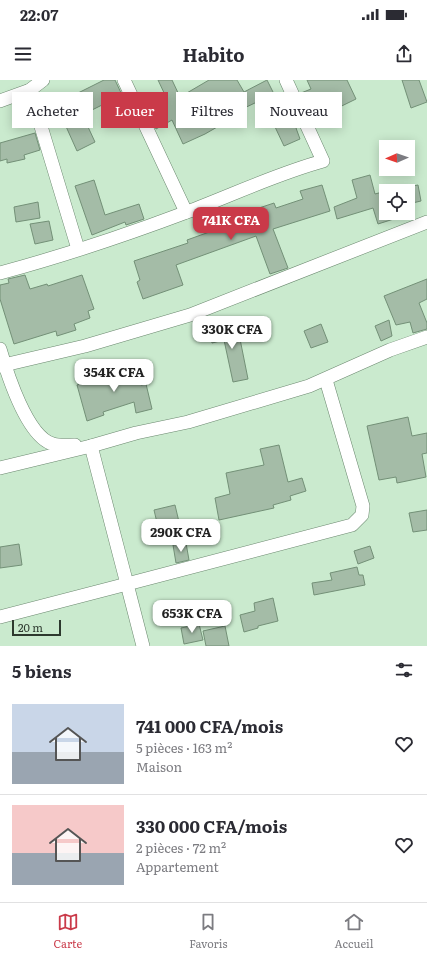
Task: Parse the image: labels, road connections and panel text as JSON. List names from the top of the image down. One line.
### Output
{"scale_bar":"20 m","north":"left","page":{"status":"22:07","header":"Habito","chip":["Acheter","Louer","Filtres","Nouveau"],"price":["741K CFA","330K CFA","354K CFA","290K CFA","653K CFA"],"scale":"20 m","heading":"5 biens","list":[{"name":"741 000 CFA/mois","note":"5 pièces · 163 m² · Maison"},{"name":"330 000 CFA/mois","note":"2 pièces · 72 m² · Appartement"}],"tabs":["Carte","Favoris","Accueil"]}}
